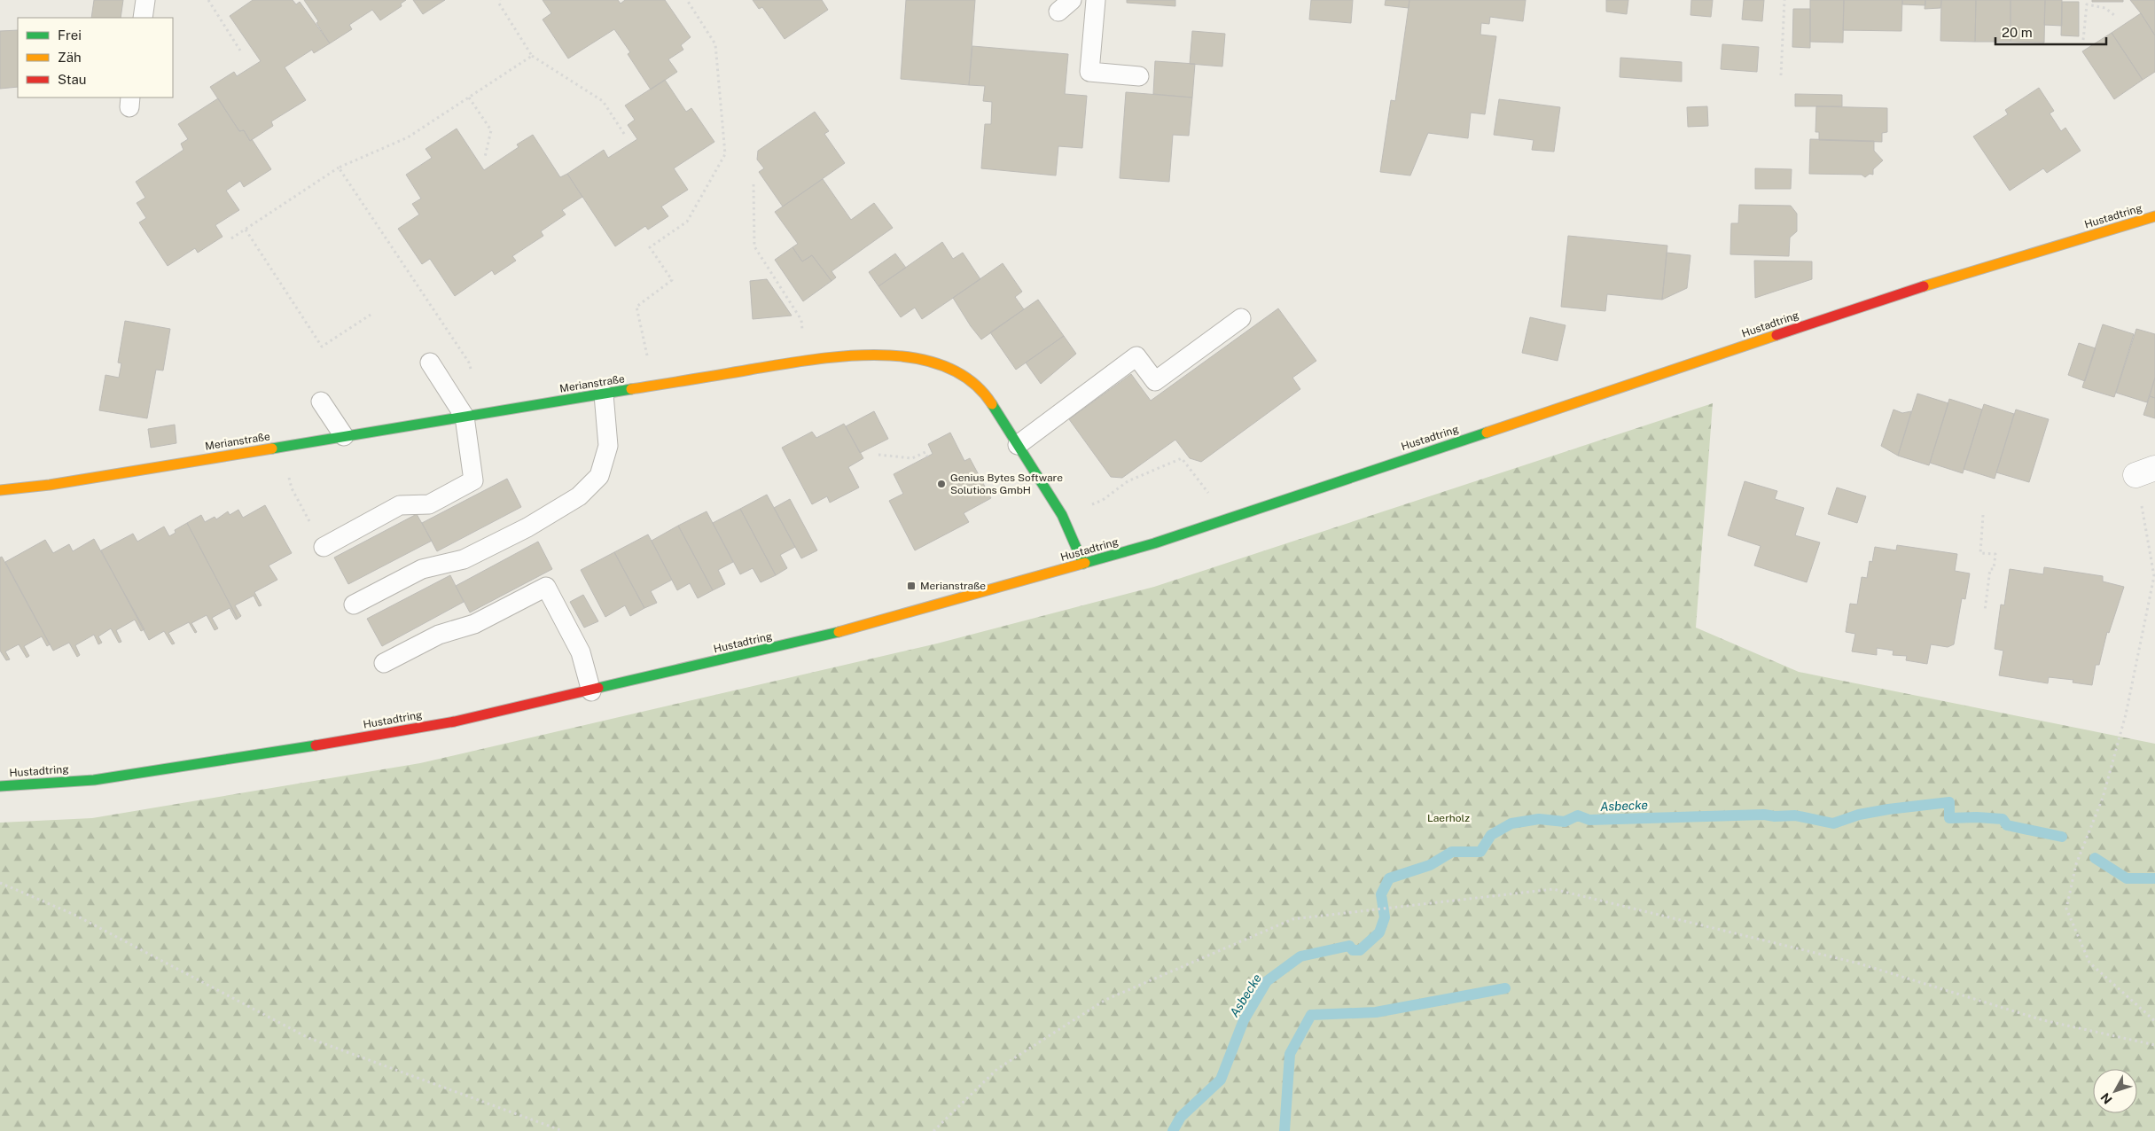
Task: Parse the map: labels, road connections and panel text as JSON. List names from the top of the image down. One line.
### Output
{"streets":{"street":["Hustadtring","Merianstraße"]},"crossings":[["Hustadtring","Merianstraße"]],"water":["Asbecke"],"parks":["Laerholz"],"places":{"other":["Genius Bytes Software Solutions GmbH"],"transit":["Merianstraße"]},"legend":["Frei","Zäh","Stau"],"scale_bar":"20 m","north":"bottom left"}
